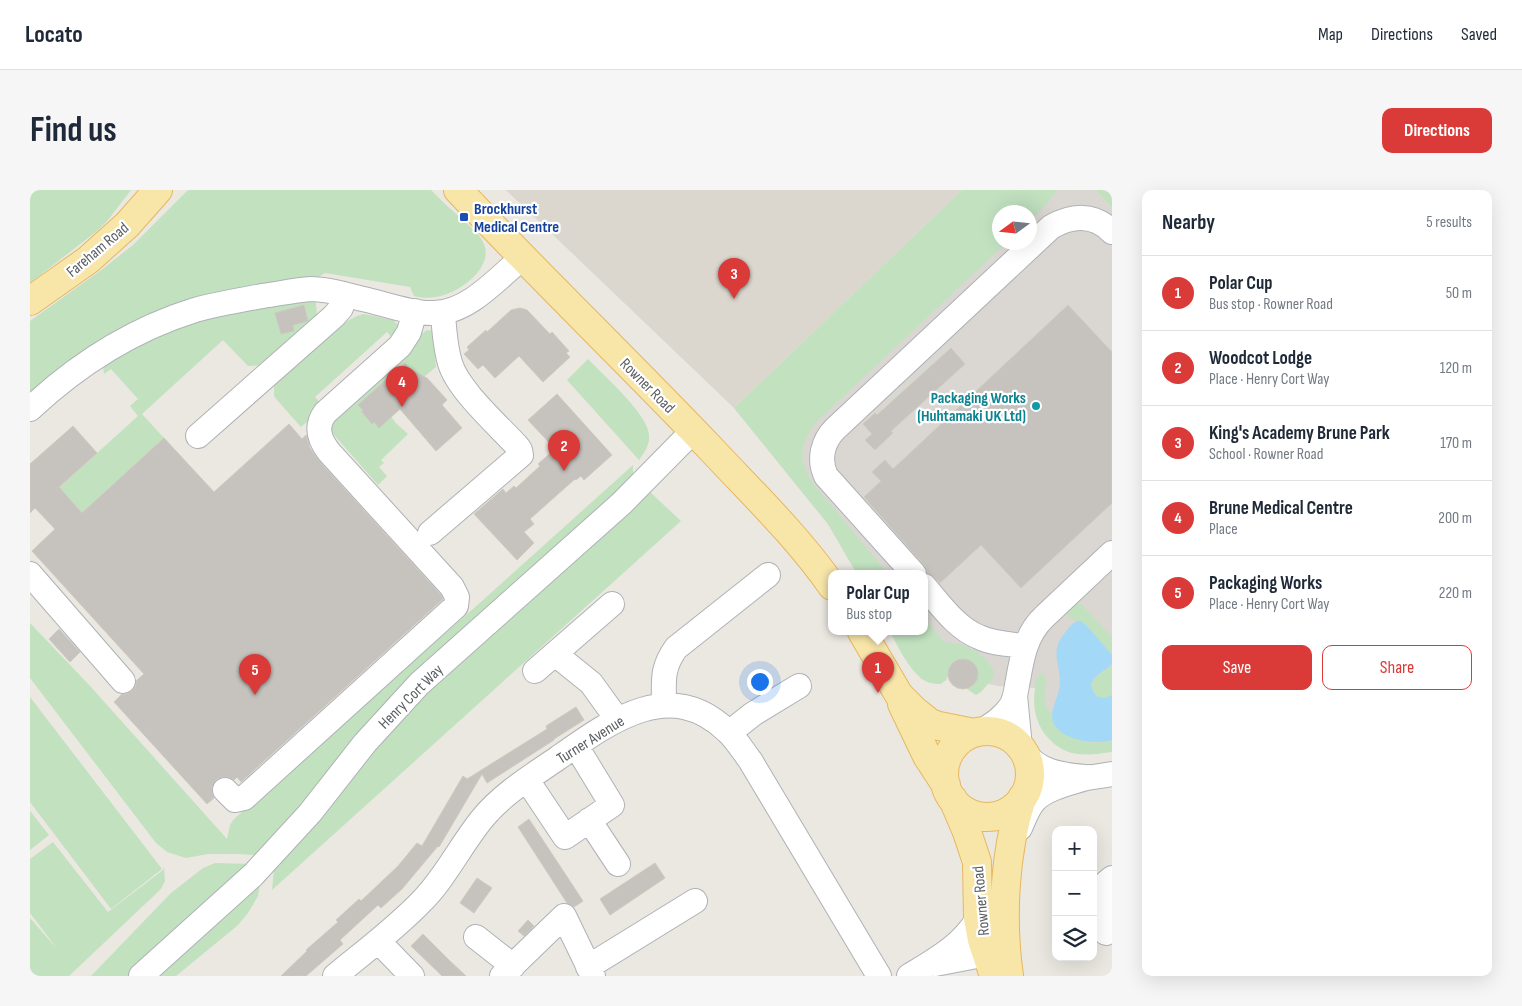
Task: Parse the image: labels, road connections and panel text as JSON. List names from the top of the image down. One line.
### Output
{"streets":{"main road":["Fareham Road","Rowner Road"],"street":["Henry Cort Way","Turner Avenue"]},"crossings":[["Rowner Road","Henry Cort Way"]],"places":{"transit":["Brockhurst Medical Centre"],"other":["Packaging Works (Huhtamaki UK Ltd)"]},"north":"left","page":{"header":"Locato","nav":["Map","Directions","Saved"],"buttons":["Directions",["Save","Share"]],"title":"Find us","heading":["Nearby","5 results"],"list":[{"mark":"1","name":"Polar Cup","note":"Bus stop · Rowner Road","value":"50 m"},{"mark":"2","name":"Woodcot Lodge","note":"Place · Henry Cort Way","value":"120 m"},{"mark":"3","name":"King's Academy Brune Park","note":"School · Rowner Road","value":"170 m"},{"mark":"4","name":"Brune Medical Centre","note":"Place","value":"200 m"},{"mark":"5","name":"Packaging Works","note":"Place · Henry Cort Way","value":"220 m"}],"pins":["3","4","2","1","5"],"popup":["Polar Cup","Bus stop"],"map_buttons":["+","−"]}}
